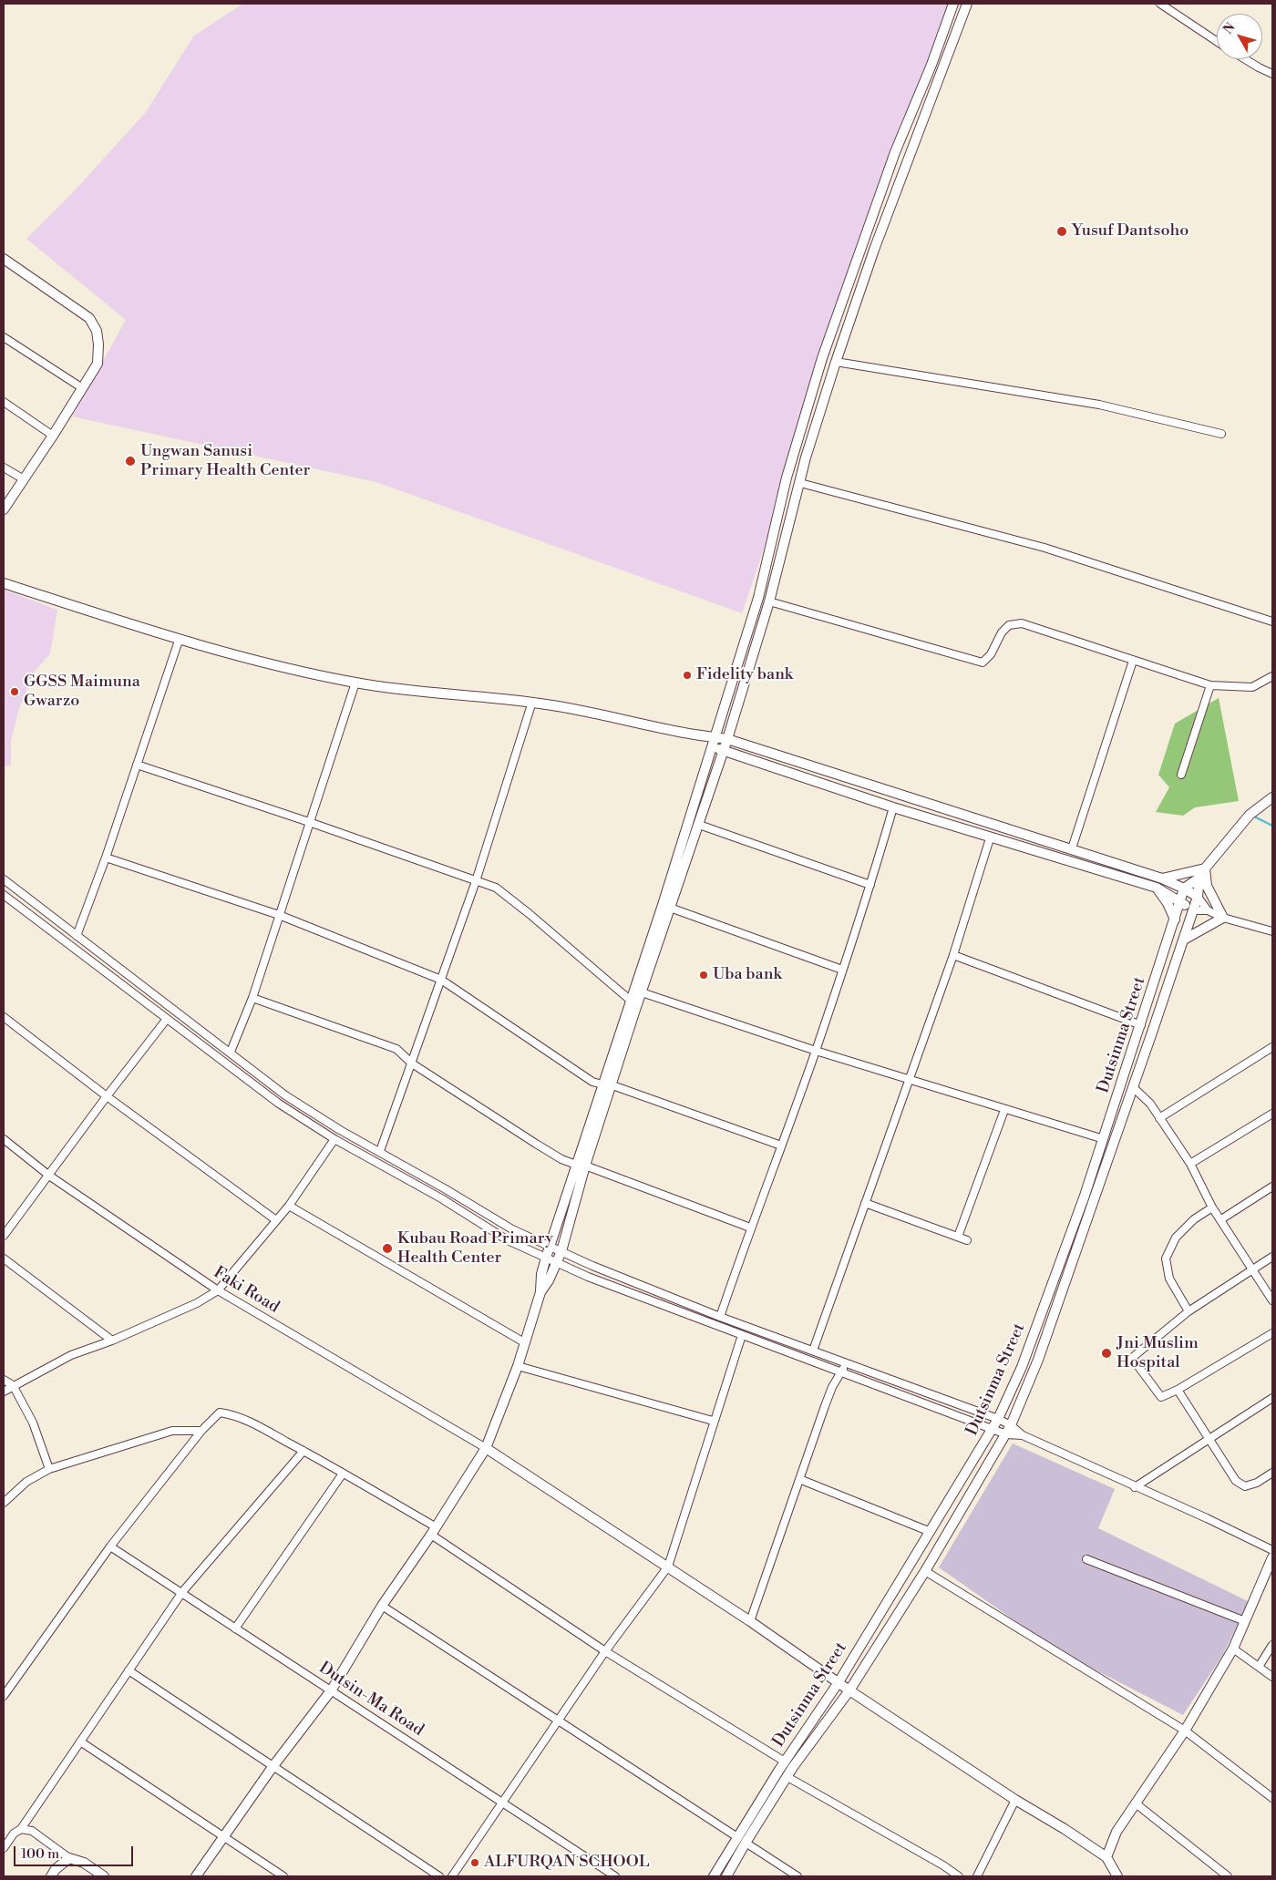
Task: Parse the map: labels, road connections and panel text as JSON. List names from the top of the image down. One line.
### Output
{"streets":{"street":["Dutsinma Street","Faki Road","Dutsin-Ma Road"]},"places":["Yusuf Dantsoho","Ungwan Sanusi Primary Health Center","Fidelity bank","GGSS Maimuna Gwarzo","Uba bank","Kubau Road Primary Health Center","Jni Muslim Hospital","ALFURQAN SCHOOL"],"scale_bar":"100 m","north":"top left"}
